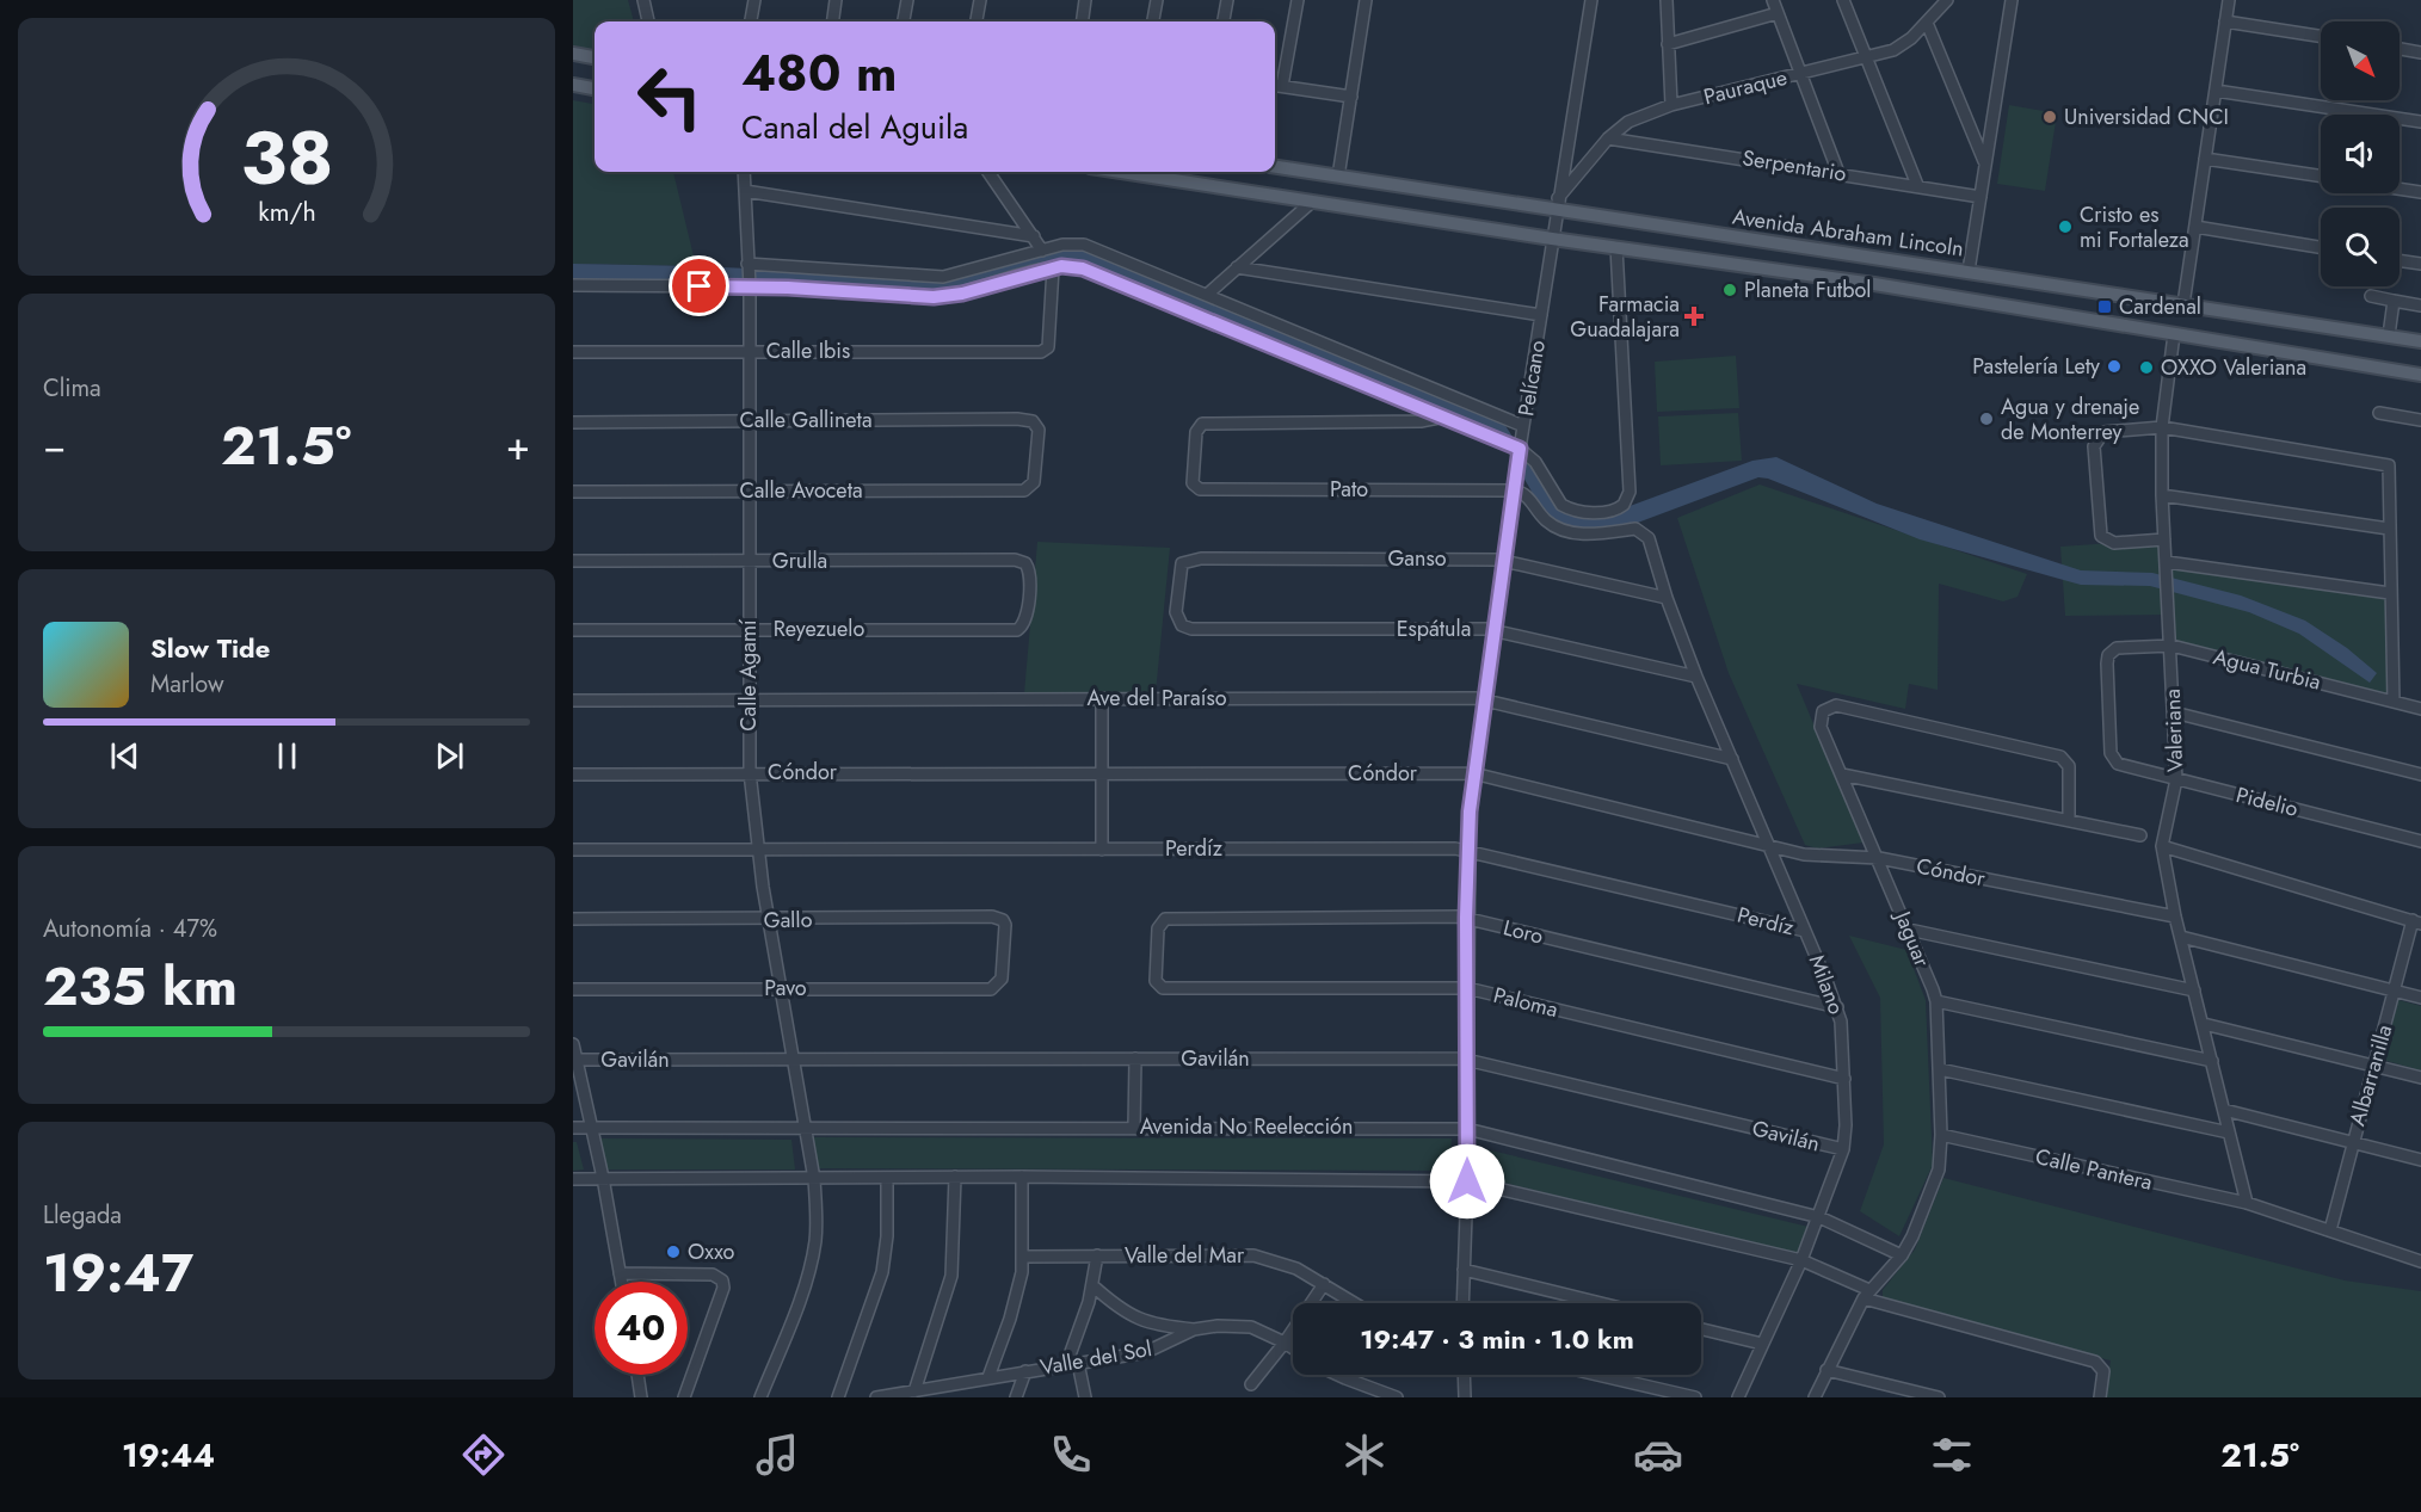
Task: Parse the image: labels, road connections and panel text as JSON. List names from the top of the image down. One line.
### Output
{"streets":{"main road":["Avenida Abraham Lincoln"],"street":["Pauraque","Serpentario","Calle Ibis","Pelícano","Calle Gallineta","Pato","Calle Avoceta","Ganso","Grulla","Reyezuelo","Espátula","Agua Turbia","Calle Agamí","Ave del Paraíso","Valeriana","Cóndor","Pidelio","Perdíz","Gallo","Loro","Jaguar","Milano","Pavo","Paloma","Gavilán","Albarranilla","Avenida No Reelección","Calle Pantera","Valle del Mar","Valle del Sol"]},"crossings":[["Pauraque","Serpentario"],["Pauraque","Avenida Abraham Lincoln"],["Pauraque","Pelícano"],["Avenida Abraham Lincoln","Pelícano"],["Calle Ibis","Calle Agamí"],["Pelícano","Pato"],["Pelícano","Ganso"],["Pelícano","Espátula"],["Pelícano","Ave del Paraíso"],["Pelícano","Cóndor"],["Pelícano","Perdíz"],["Pelícano","Loro"],["Pelícano","Milano"],["Pelícano","Paloma"],["Pelícano","Gavilán"],["Pelícano","Avenida No Reelección"],["Calle Gallineta","Calle Avoceta"],["Calle Gallineta","Calle Agamí"],["Pato","Milano"],["Calle Avoceta","Calle Agamí"],["Ganso","Espátula"],["Ganso","Milano"],["Grulla","Reyezuelo"],["Grulla","Calle Agamí"],["Reyezuelo","Calle Agamí"],["Espátula","Milano"],["Agua Turbia","Valeriana"],["Agua Turbia","Pidelio"],["Calle Agamí","Ave del Paraíso"],["Calle Agamí","Cóndor"],["Calle Agamí","Perdíz"],["Calle Agamí","Gallo"],["Calle Agamí","Pavo"],["Calle Agamí","Gavilán"],["Calle Agamí","Avenida No Reelección"],["Ave del Paraíso","Milano"],["Valeriana","Cóndor"],["Valeriana","Pidelio"],["Valeriana","Calle Pantera"],["Cóndor","Jaguar"],["Cóndor","Milano"],["Perdíz","Milano"],["Gallo","Pavo"],["Loro","Milano"],["Loro","Paloma"],["Jaguar","Avenida No Reelección"],["Jaguar","Calle Pantera"],["Milano","Paloma"],["Milano","Gavilán"],["Milano","Avenida No Reelección"],["Albarranilla","Calle Pantera"]],"places":{"other":["Universidad CNCI","Cristo es mi Fortaleza","Planeta Futbol","Pastelería Lety","OXXO Valeriana","Agua y drenaje de Monterrey","Oxxo"],"transit":["Cardenal"],"health":["Farmacia Guadalajara"]},"north":"bottom right","page":{"turn":["480 m","Canal del Aguila"],"tile":["Clima",["Autonomía · 47%","235 km"],["Llegada","19:47"]],"heat":["−","21.5°","+"],"song":["Slow Tide","Marlow"],"limit":"40","trip":"19:47 · 3 min · 1.0 km","tabs":["19:44","21.5°"],"gauge":["38","km/h"]}}
